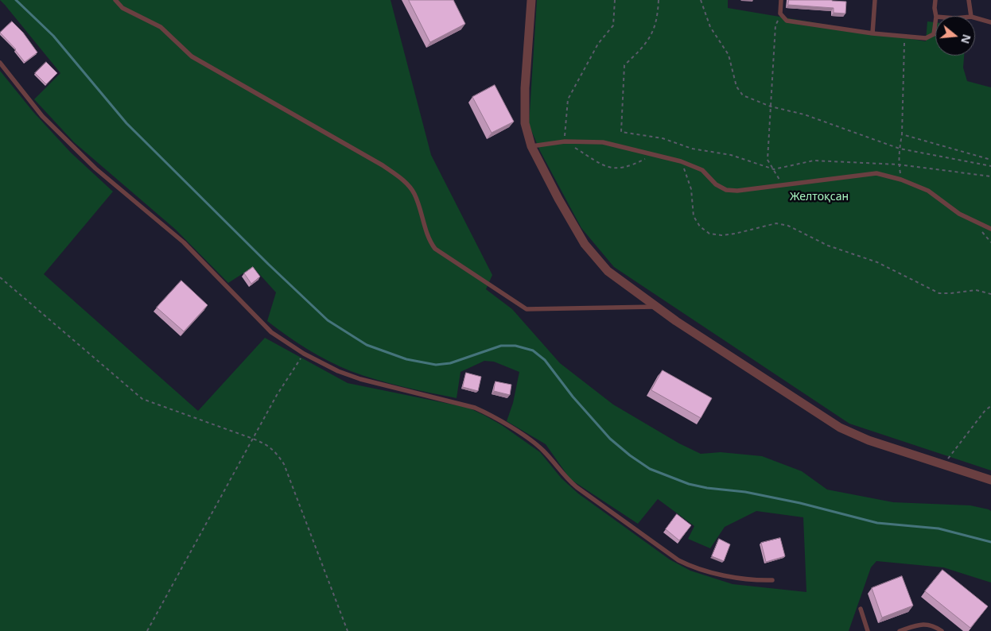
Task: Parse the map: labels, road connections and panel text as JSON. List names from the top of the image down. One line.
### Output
{"parks":["Желтоқсан"],"north":"right"}
